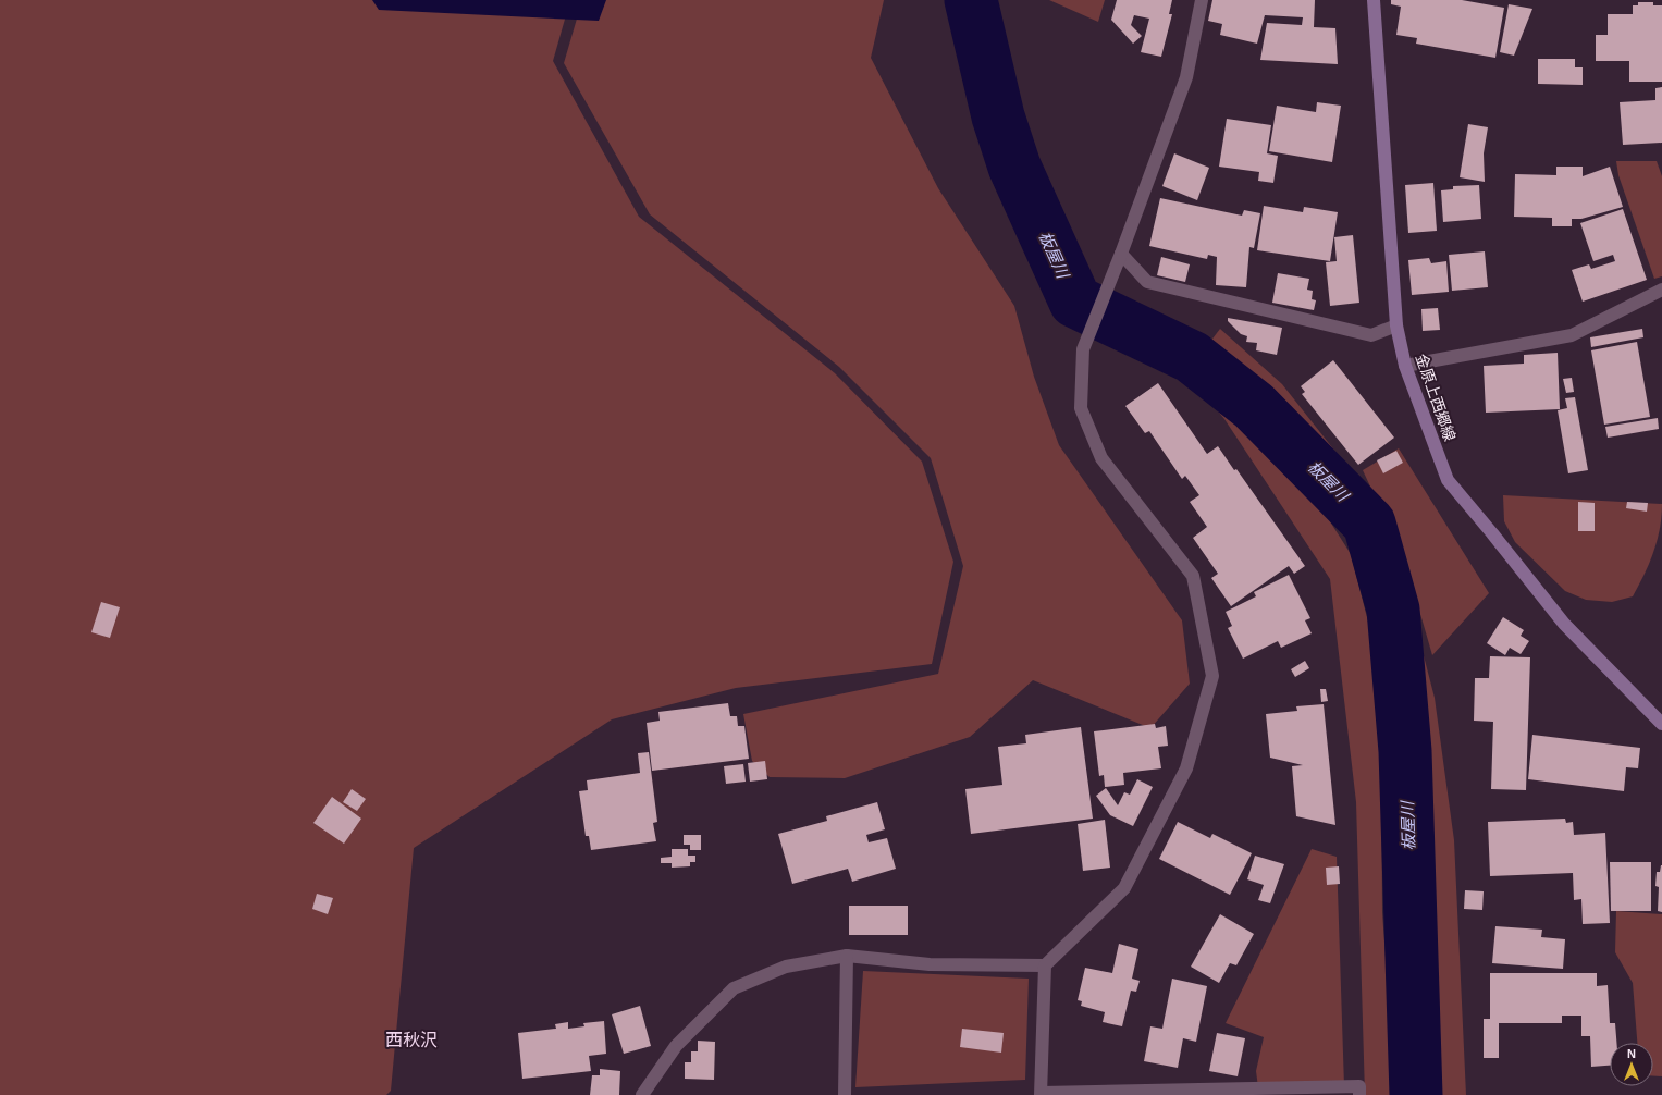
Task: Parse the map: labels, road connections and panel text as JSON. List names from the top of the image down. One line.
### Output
{"streets":{"main road":["金原上西郷線"]},"districts":["西秋沢"],"water":["板屋川"],"north":"top"}
